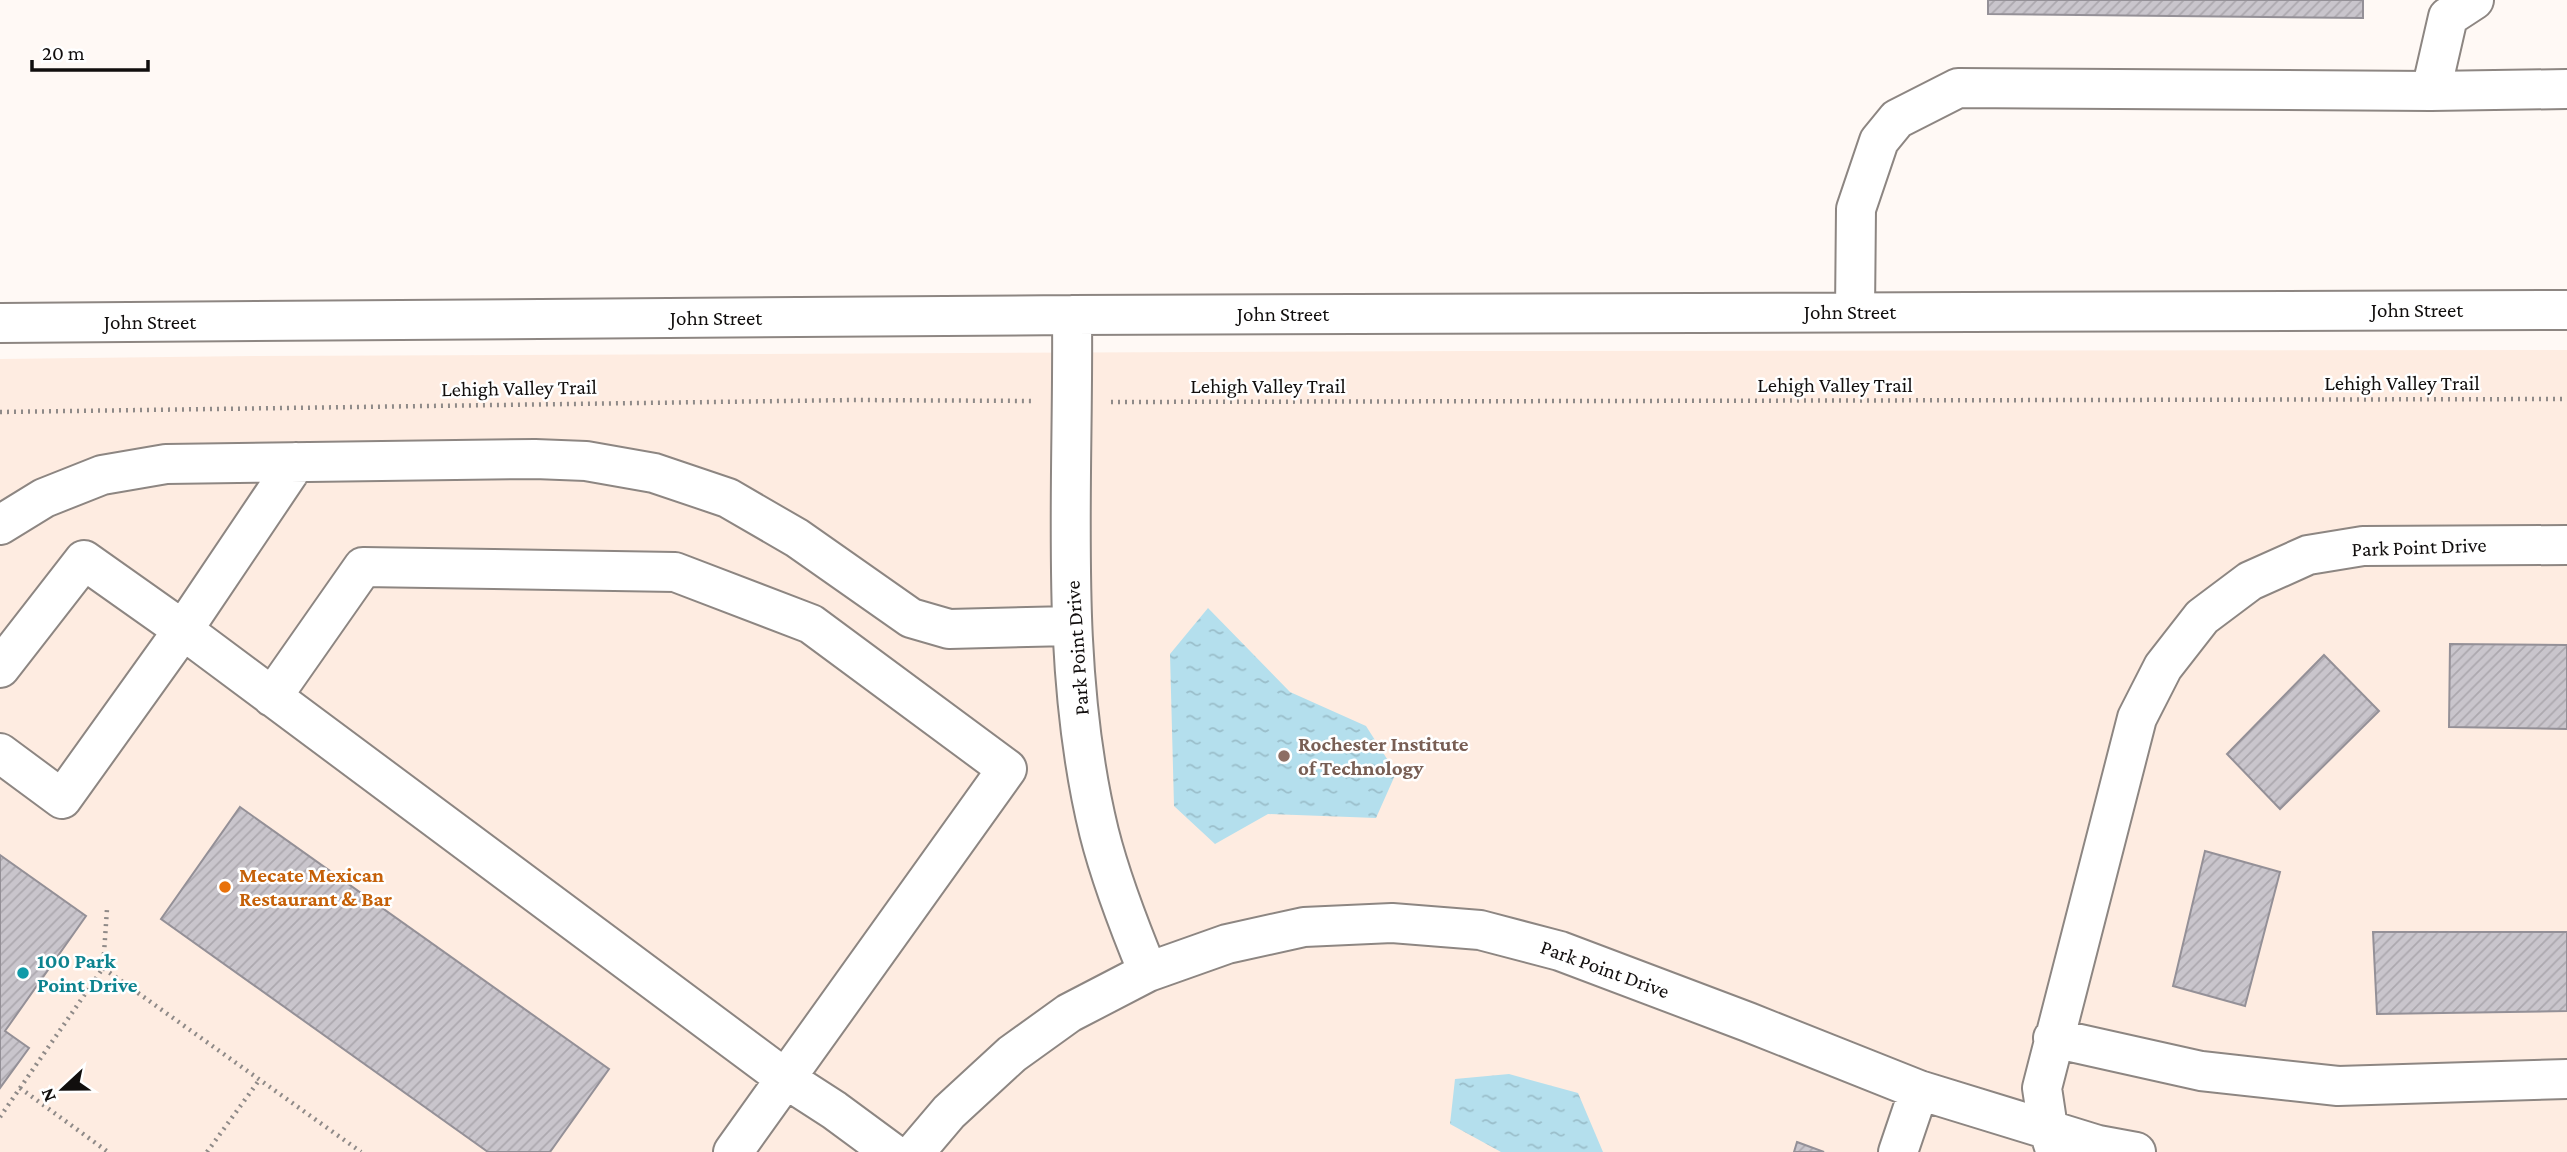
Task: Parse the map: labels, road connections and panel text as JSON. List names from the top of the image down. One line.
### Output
{"streets":{"street":["John Street","Park Point Drive"],"path":["Lehigh Valley Trail"]},"crossings":[["John Street","Park Point Drive"]],"places":["Rochester Institute of Technology","Mecate Mexican Restaurant & Bar","100 Park Point Drive"],"scale_bar":"20 m","north":"left"}
